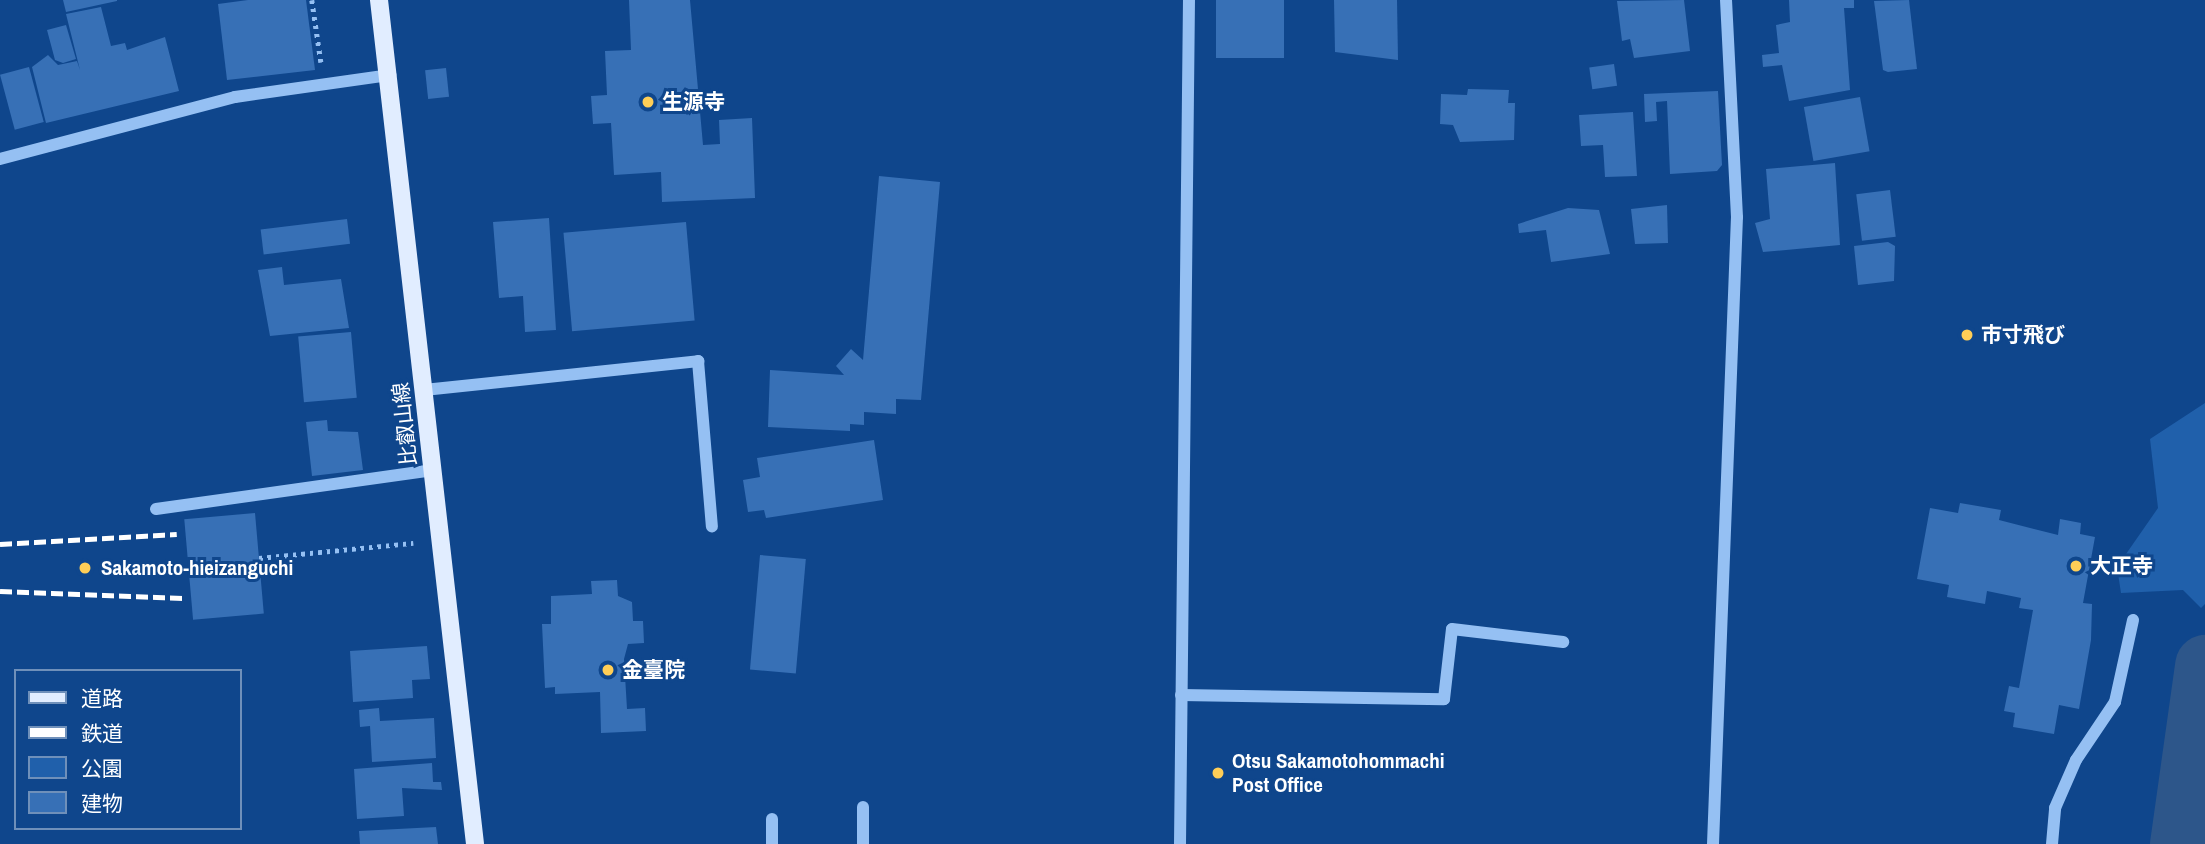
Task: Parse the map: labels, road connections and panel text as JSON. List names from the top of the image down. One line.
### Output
{"streets":{"main road":["比叡山線"]},"places":["生源寺","市寸飛び","大正寺","Sakamoto-hieizanguchi","金臺院","Otsu Sakamotohommachi Post Office"],"legend":["道路","鉄道","公園","建物"]}
